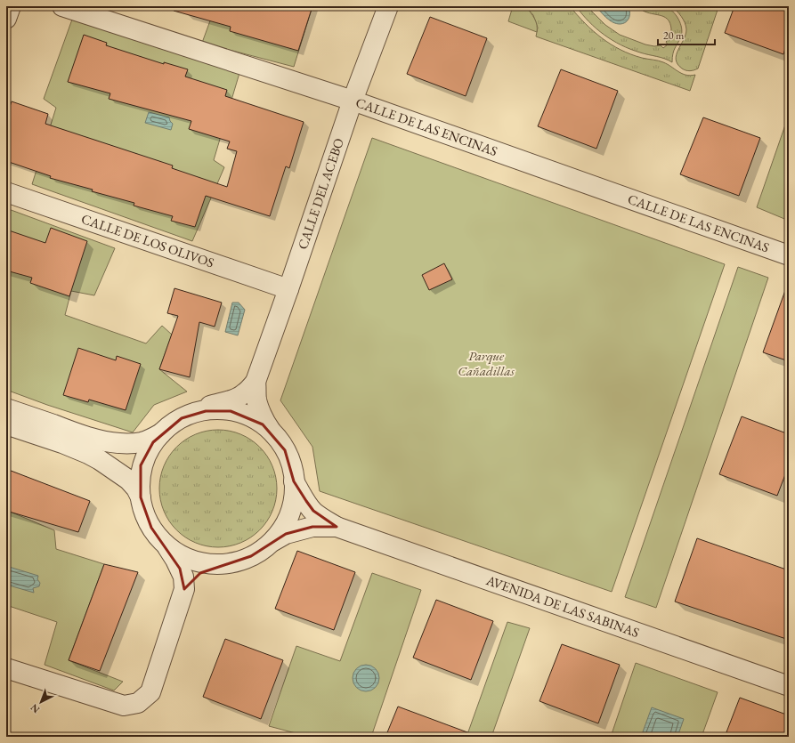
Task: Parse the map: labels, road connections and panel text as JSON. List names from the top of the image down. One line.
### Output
{"streets":{"street":["CALLE DE LAS ENCINAS","CALLE DEL ACEBO","CALLE DE LOS OLIVOS","AVENIDA DE LAS SABINAS"]},"crossings":[["CALLE DE LAS ENCINAS","CALLE DEL ACEBO"],["CALLE DEL ACEBO","CALLE DE LOS OLIVOS"]],"parks":["Parque Cañadillas"],"scale_bar":"20 m","north":"bottom left"}
